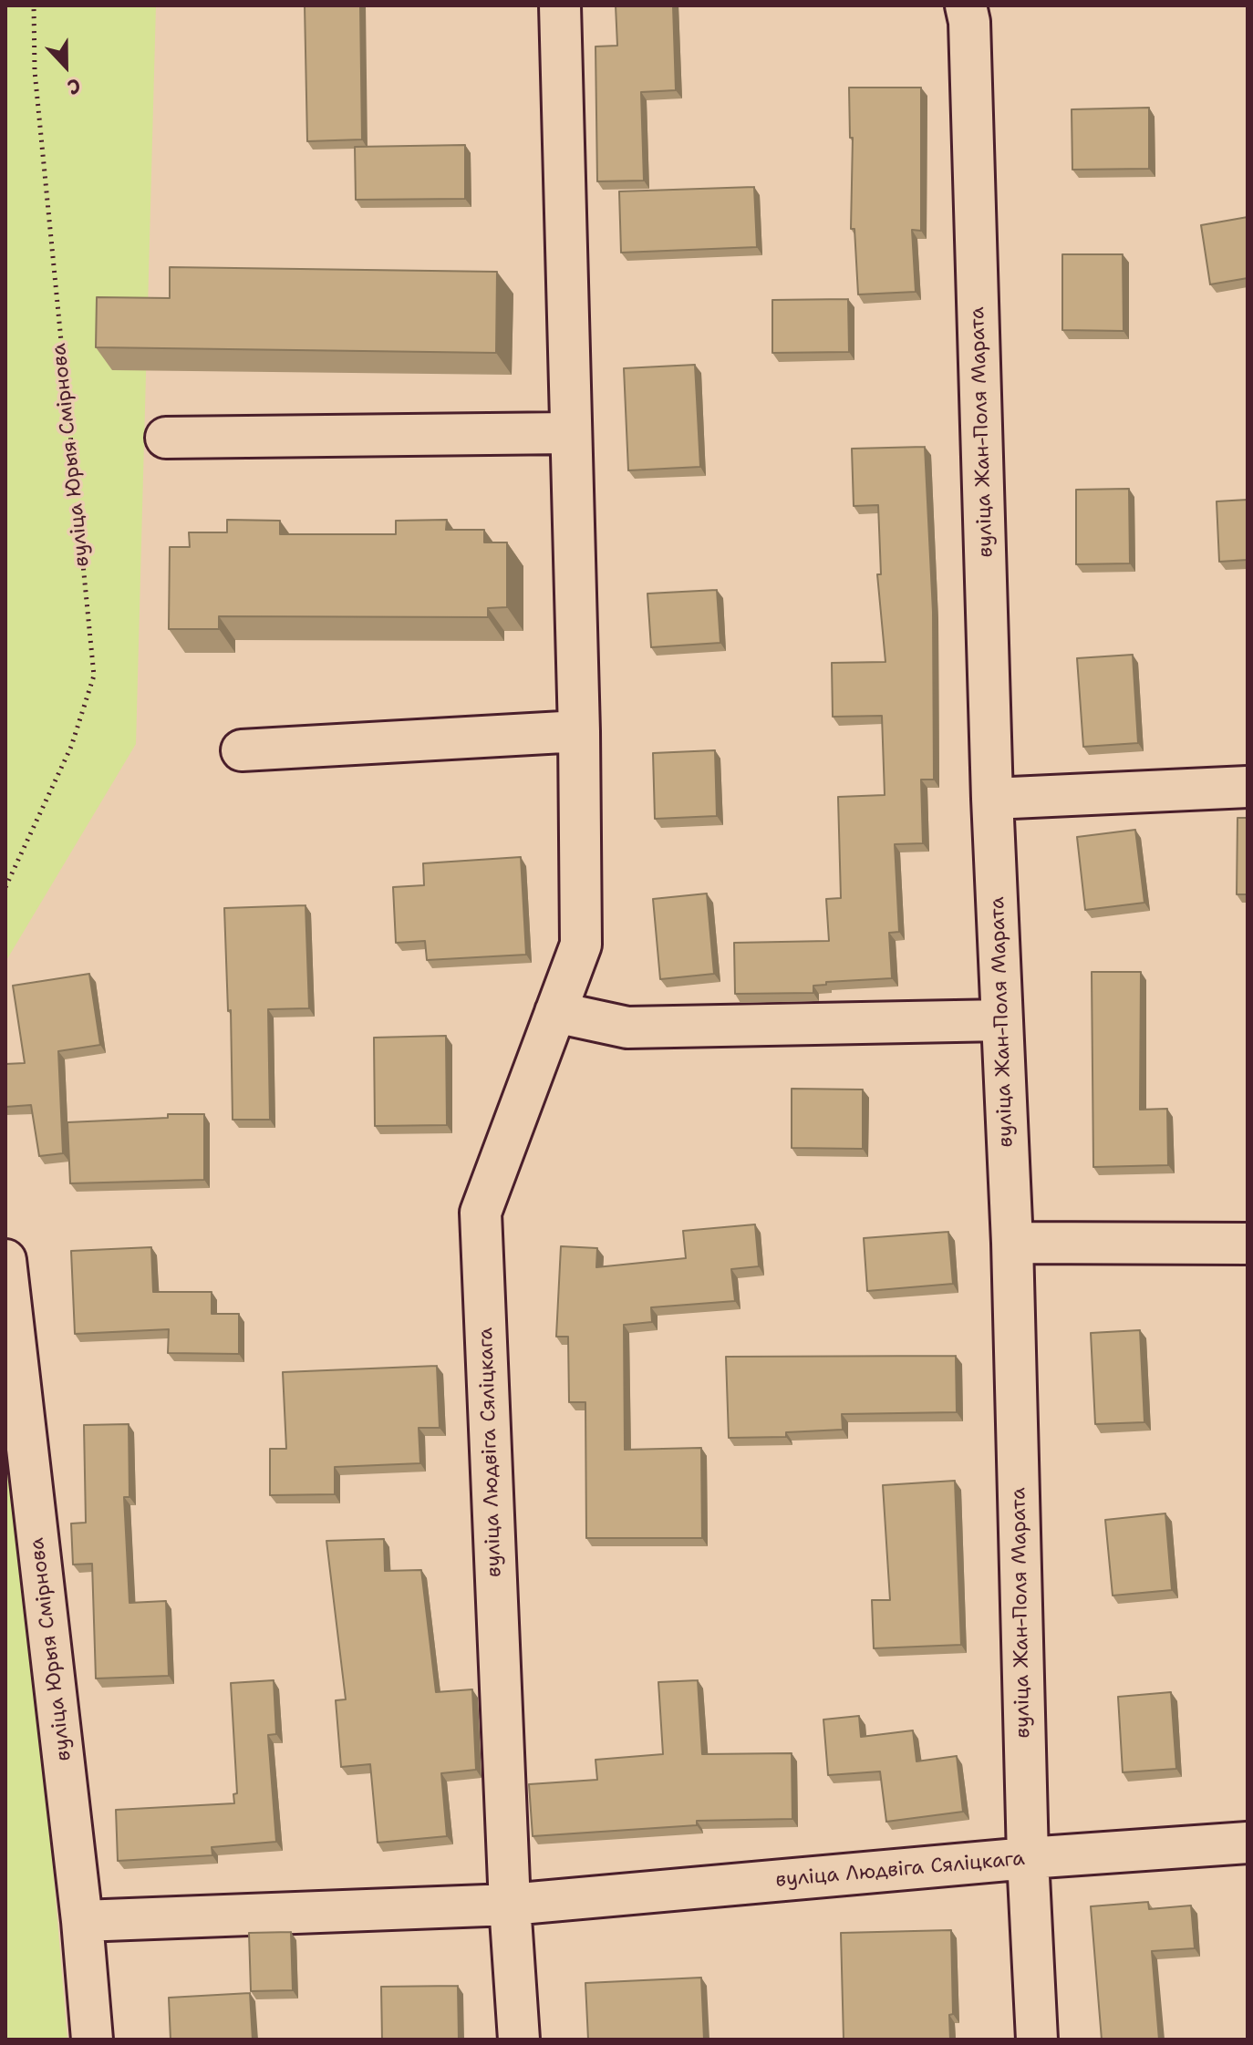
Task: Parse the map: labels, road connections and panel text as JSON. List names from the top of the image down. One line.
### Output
{"streets":{"street":["вуліца Жан-Поля Марата","вуліца Юрыя Смірнова","вуліца Людвіга Сяліцкага"]},"crossings":[["вуліца Жан-Поля Марата","вуліца Людвіга Сяліцкага"],["вуліца Юрыя Смірнова","вуліца Людвіга Сяліцкага"]],"north":"bottom"}
